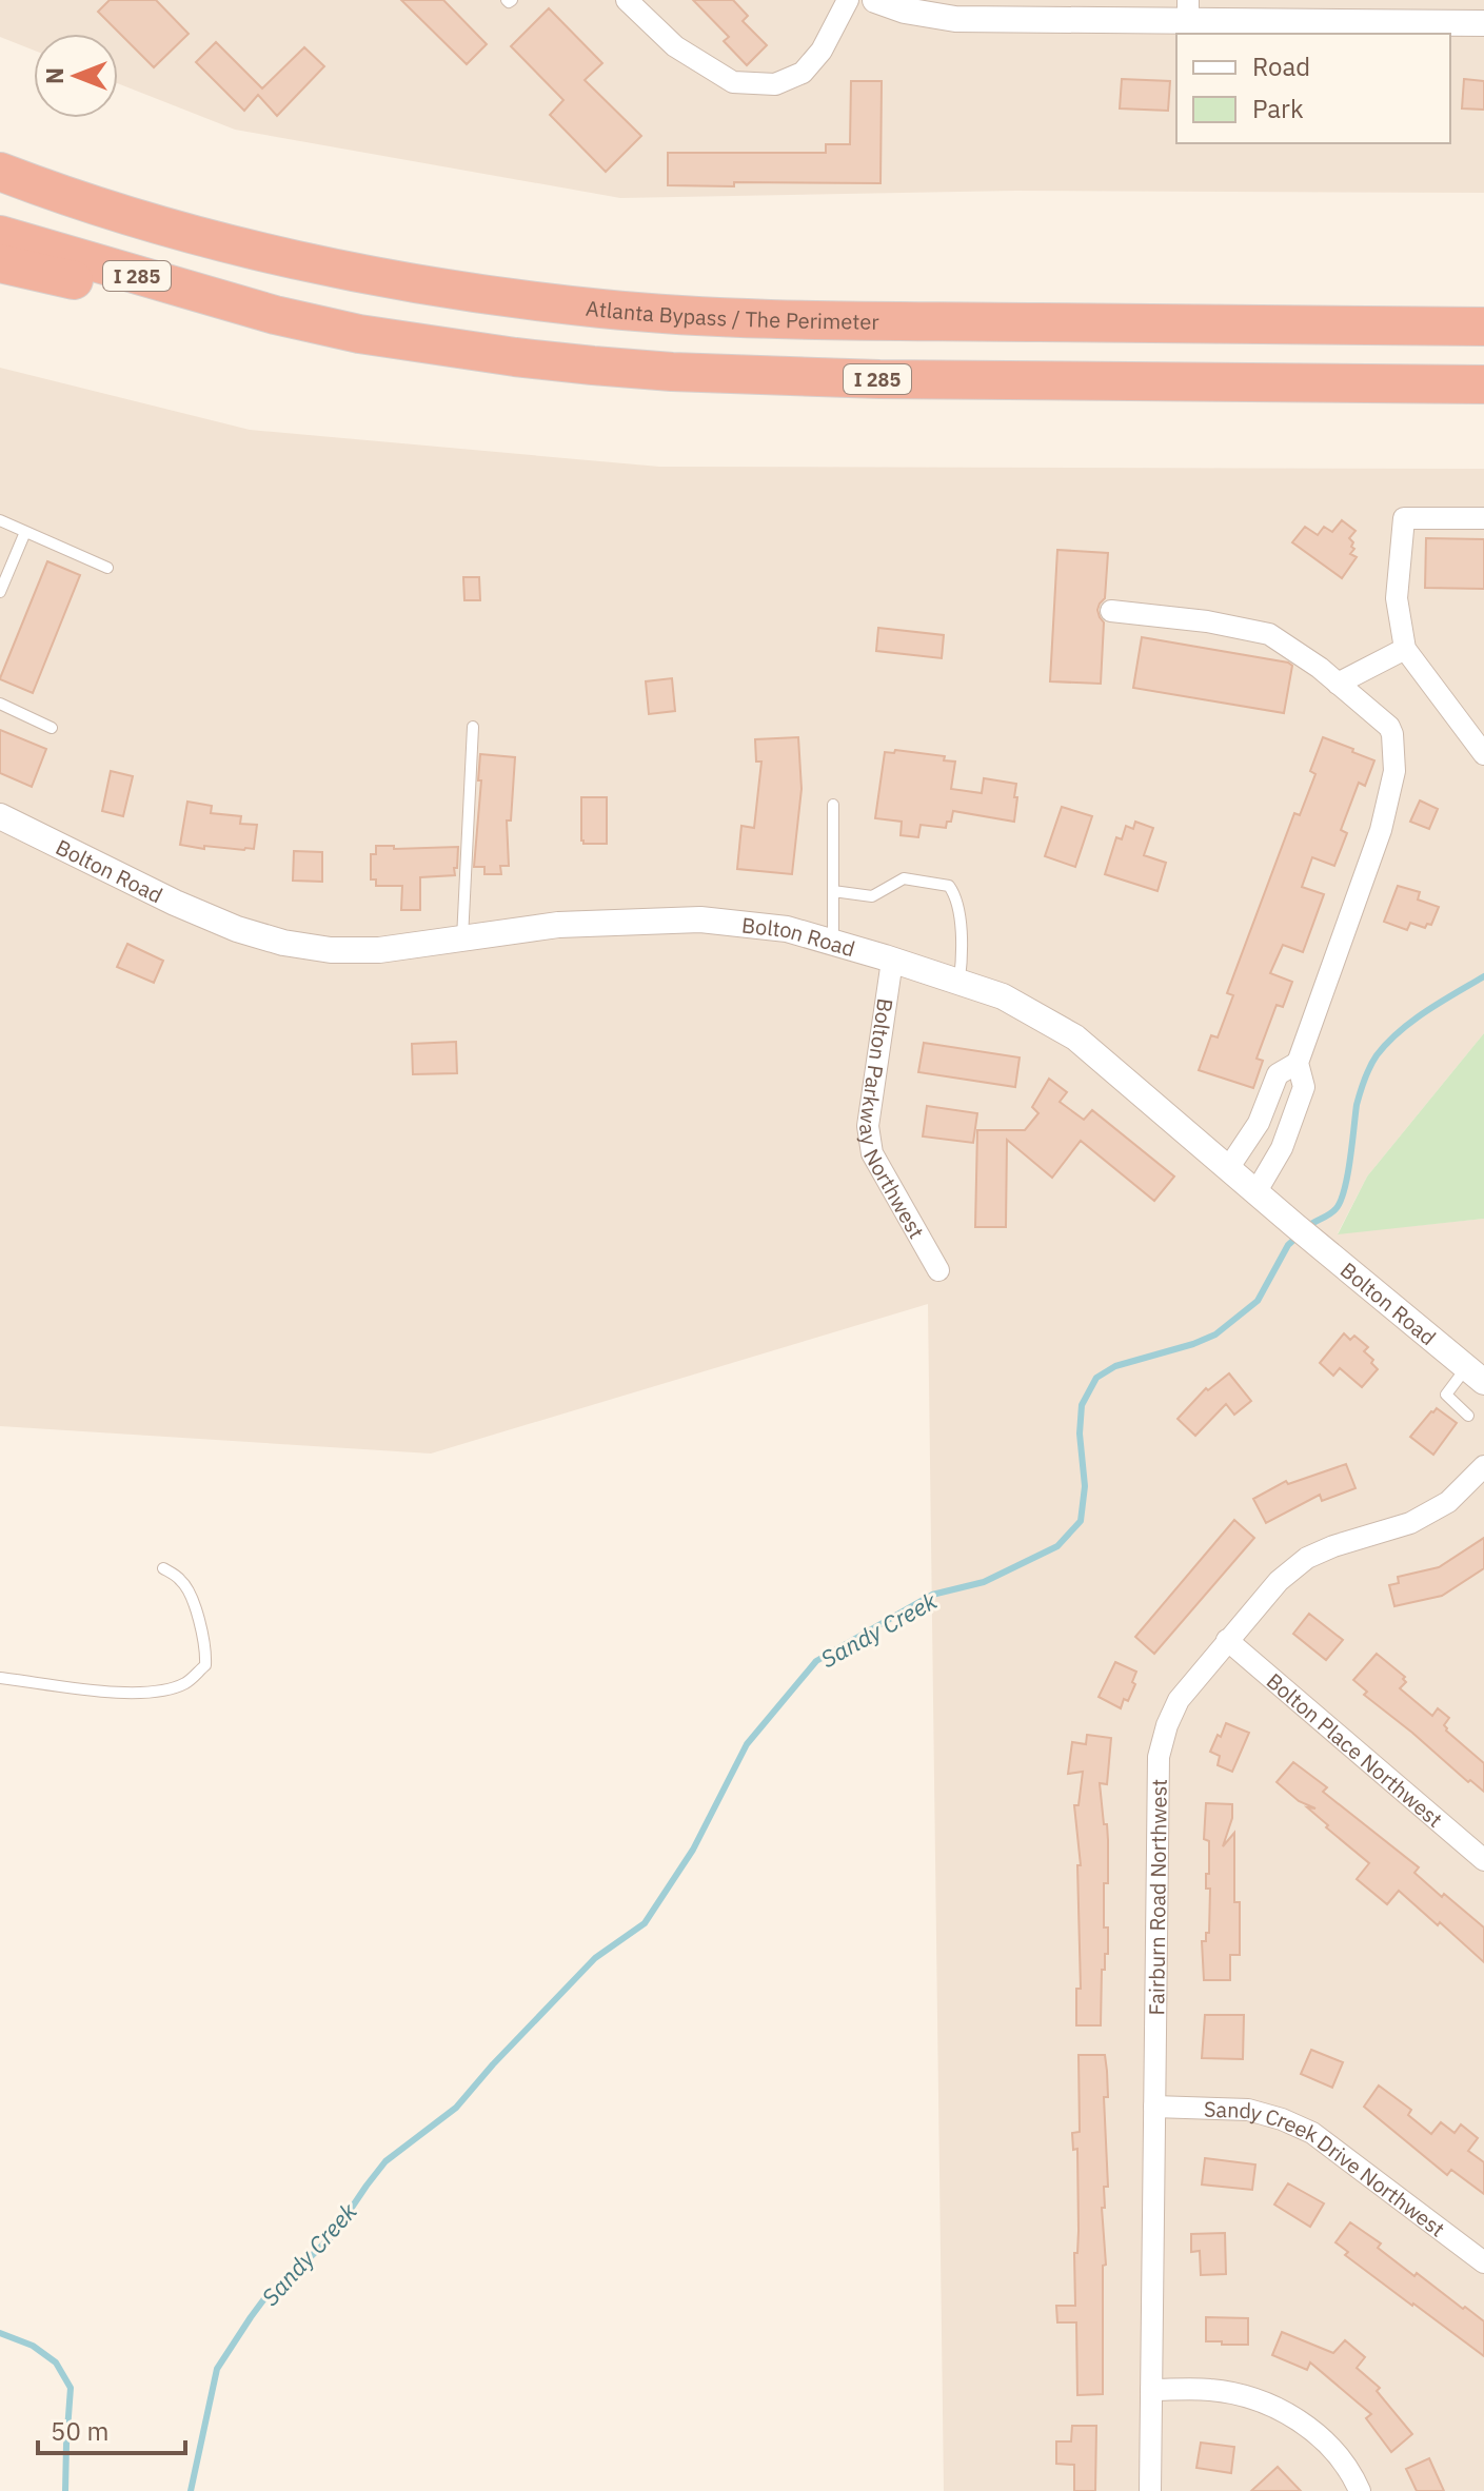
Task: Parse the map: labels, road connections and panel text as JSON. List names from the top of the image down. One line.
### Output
{"streets":{"highway":["I 285","Atlanta Bypass / The Perimeter"],"street":["Bolton Road","Bolton Parkway Northwest","Bolton Place Northwest","Fairburn Road Northwest","Sandy Creek Drive Northwest"]},"crossings":[["Bolton Road","Bolton Parkway Northwest"],["Bolton Place Northwest","Fairburn Road Northwest"],["Fairburn Road Northwest","Sandy Creek Drive Northwest"]],"water":["Sandy Creek"],"legend":["Road","Park"],"scale_bar":"50 m","north":"left"}
